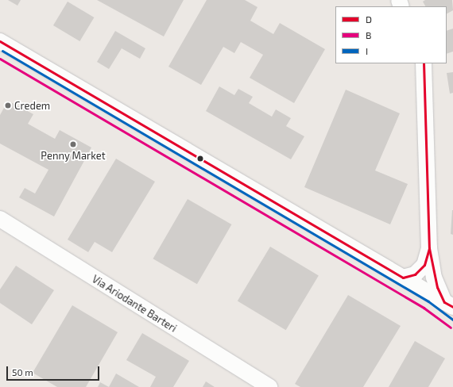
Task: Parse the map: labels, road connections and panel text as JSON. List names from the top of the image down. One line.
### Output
{"streets":{"main road":["Via Ariodante Barteri"]},"places":["Credem","Penny Market"],"lines":["transit line D","transit line I","transit line B"],"legend":["D","B","I"],"scale_bar":"50 m"}
